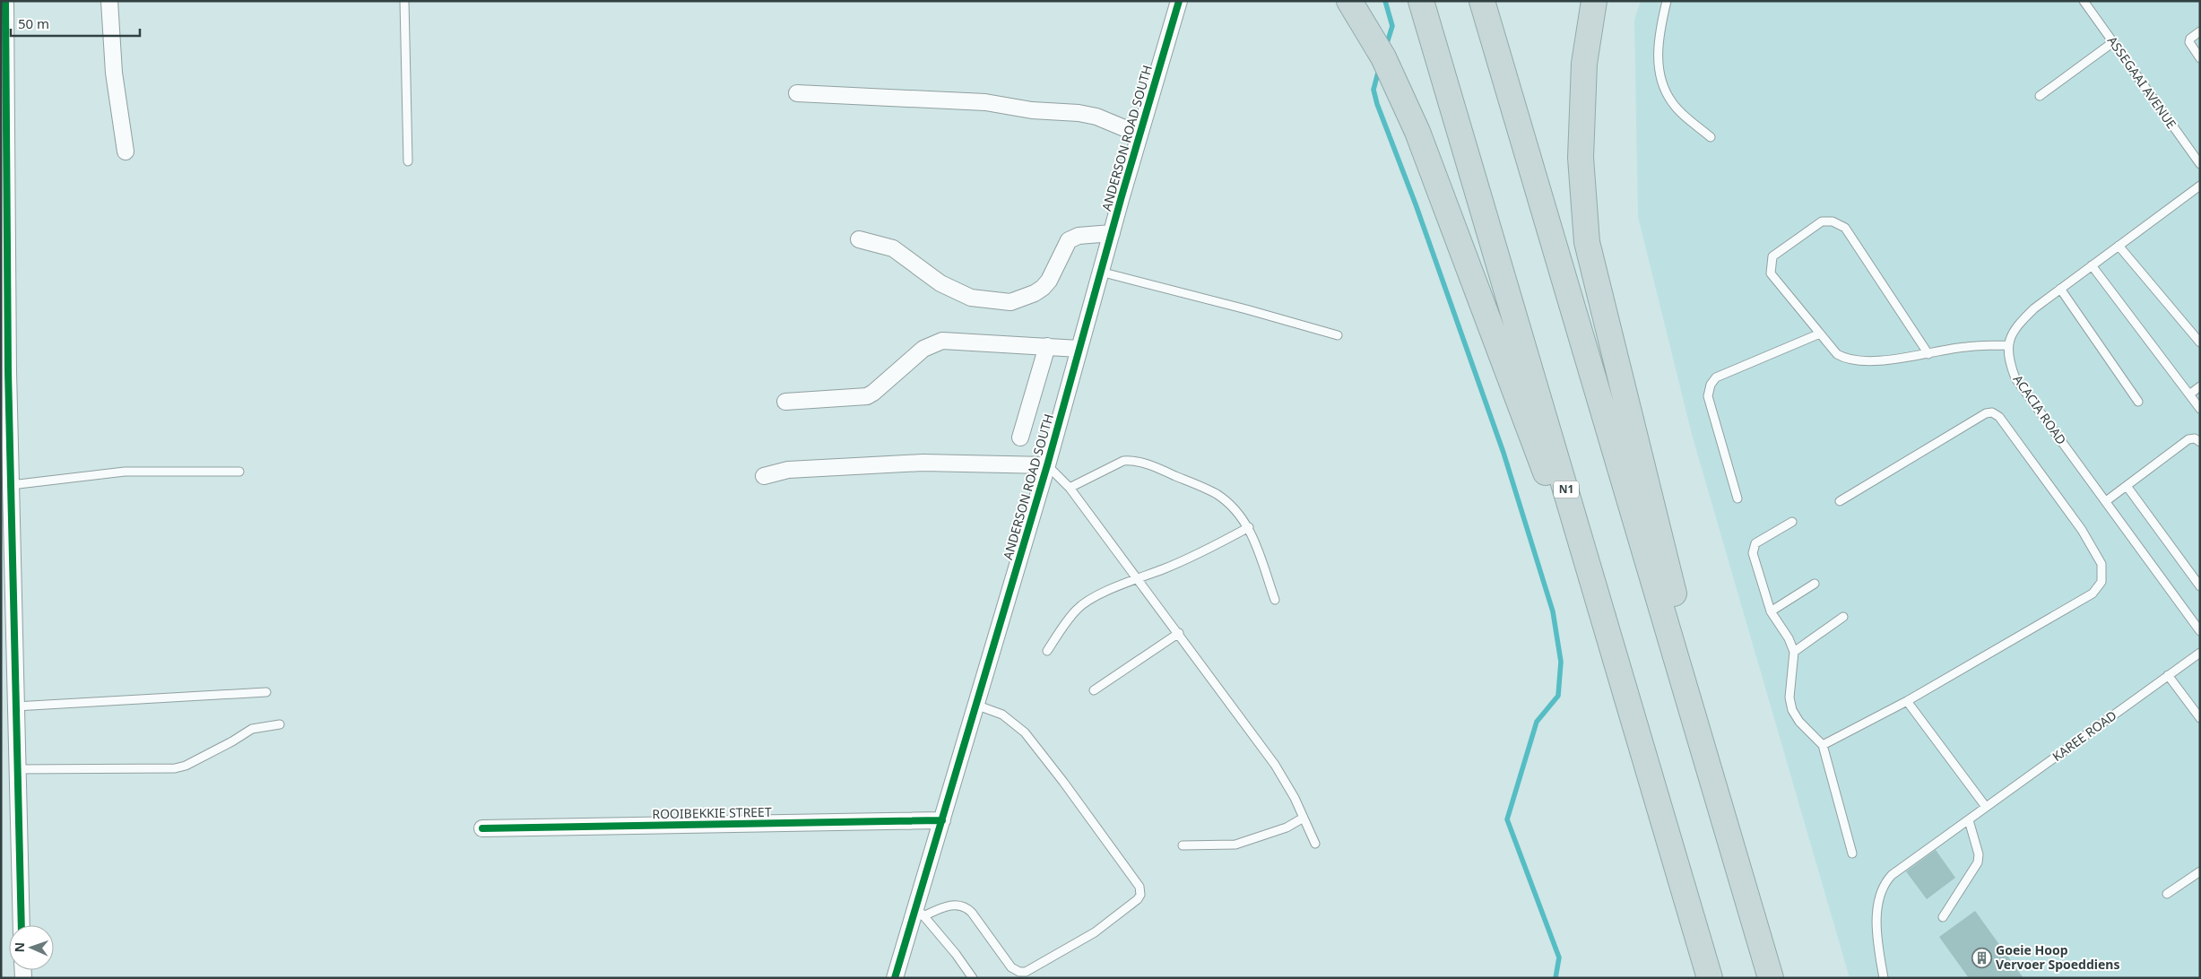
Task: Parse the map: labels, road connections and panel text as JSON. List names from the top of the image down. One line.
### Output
{"streets":{"highway":["N1"],"street":["ANDERSON ROAD SOUTH","ROOIBEKKIE STREET"],"lane":["ASSEGAAI AVENUE","ACACIA ROAD","KAREE ROAD"]},"crossings":[["ANDERSON ROAD SOUTH","ROOIBEKKIE STREET"]],"places":{"building":["Goeie Hoop Vervoer Spoeddiens"]},"scale_bar":"50 m","north":"left"}
